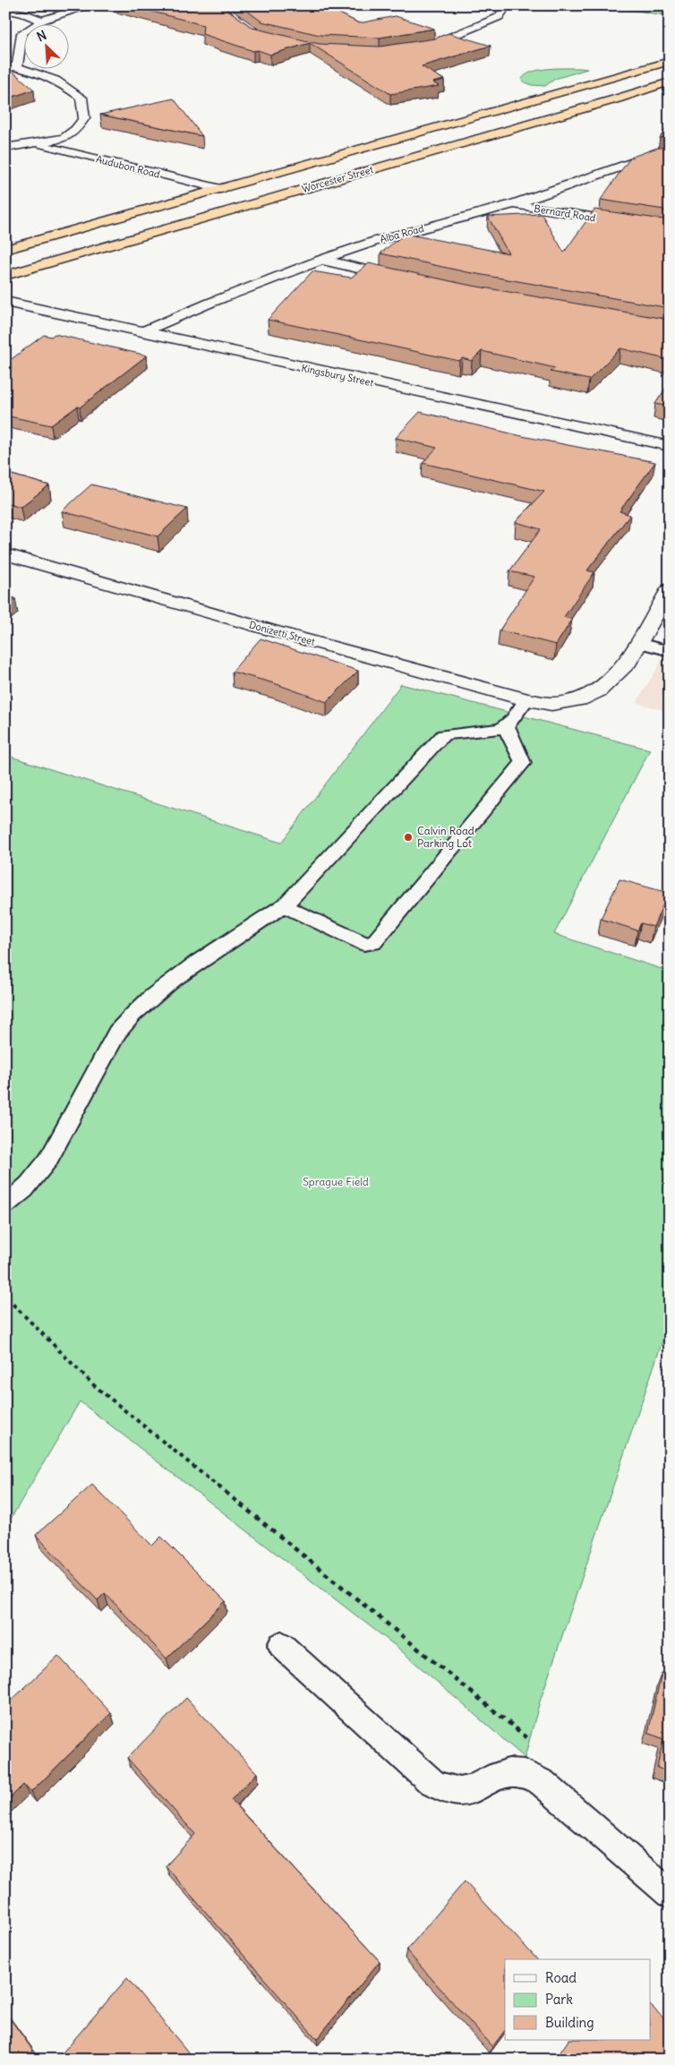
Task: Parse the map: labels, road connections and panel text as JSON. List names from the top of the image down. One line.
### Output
{"streets":{"highway":["Worcester Street"],"street":["Audubon Road","Bernard Road","Alba Road","Kingsbury Street","Donizetti Street"]},"crossings":[["Audubon Road","Worcester Street"],["Bernard Road","Alba Road"],["Alba Road","Kingsbury Street"]],"parks":["Sprague Field"],"places":["Calvin Road Parking Lot"],"legend":["Road","Park","Building"],"north":"top left"}
